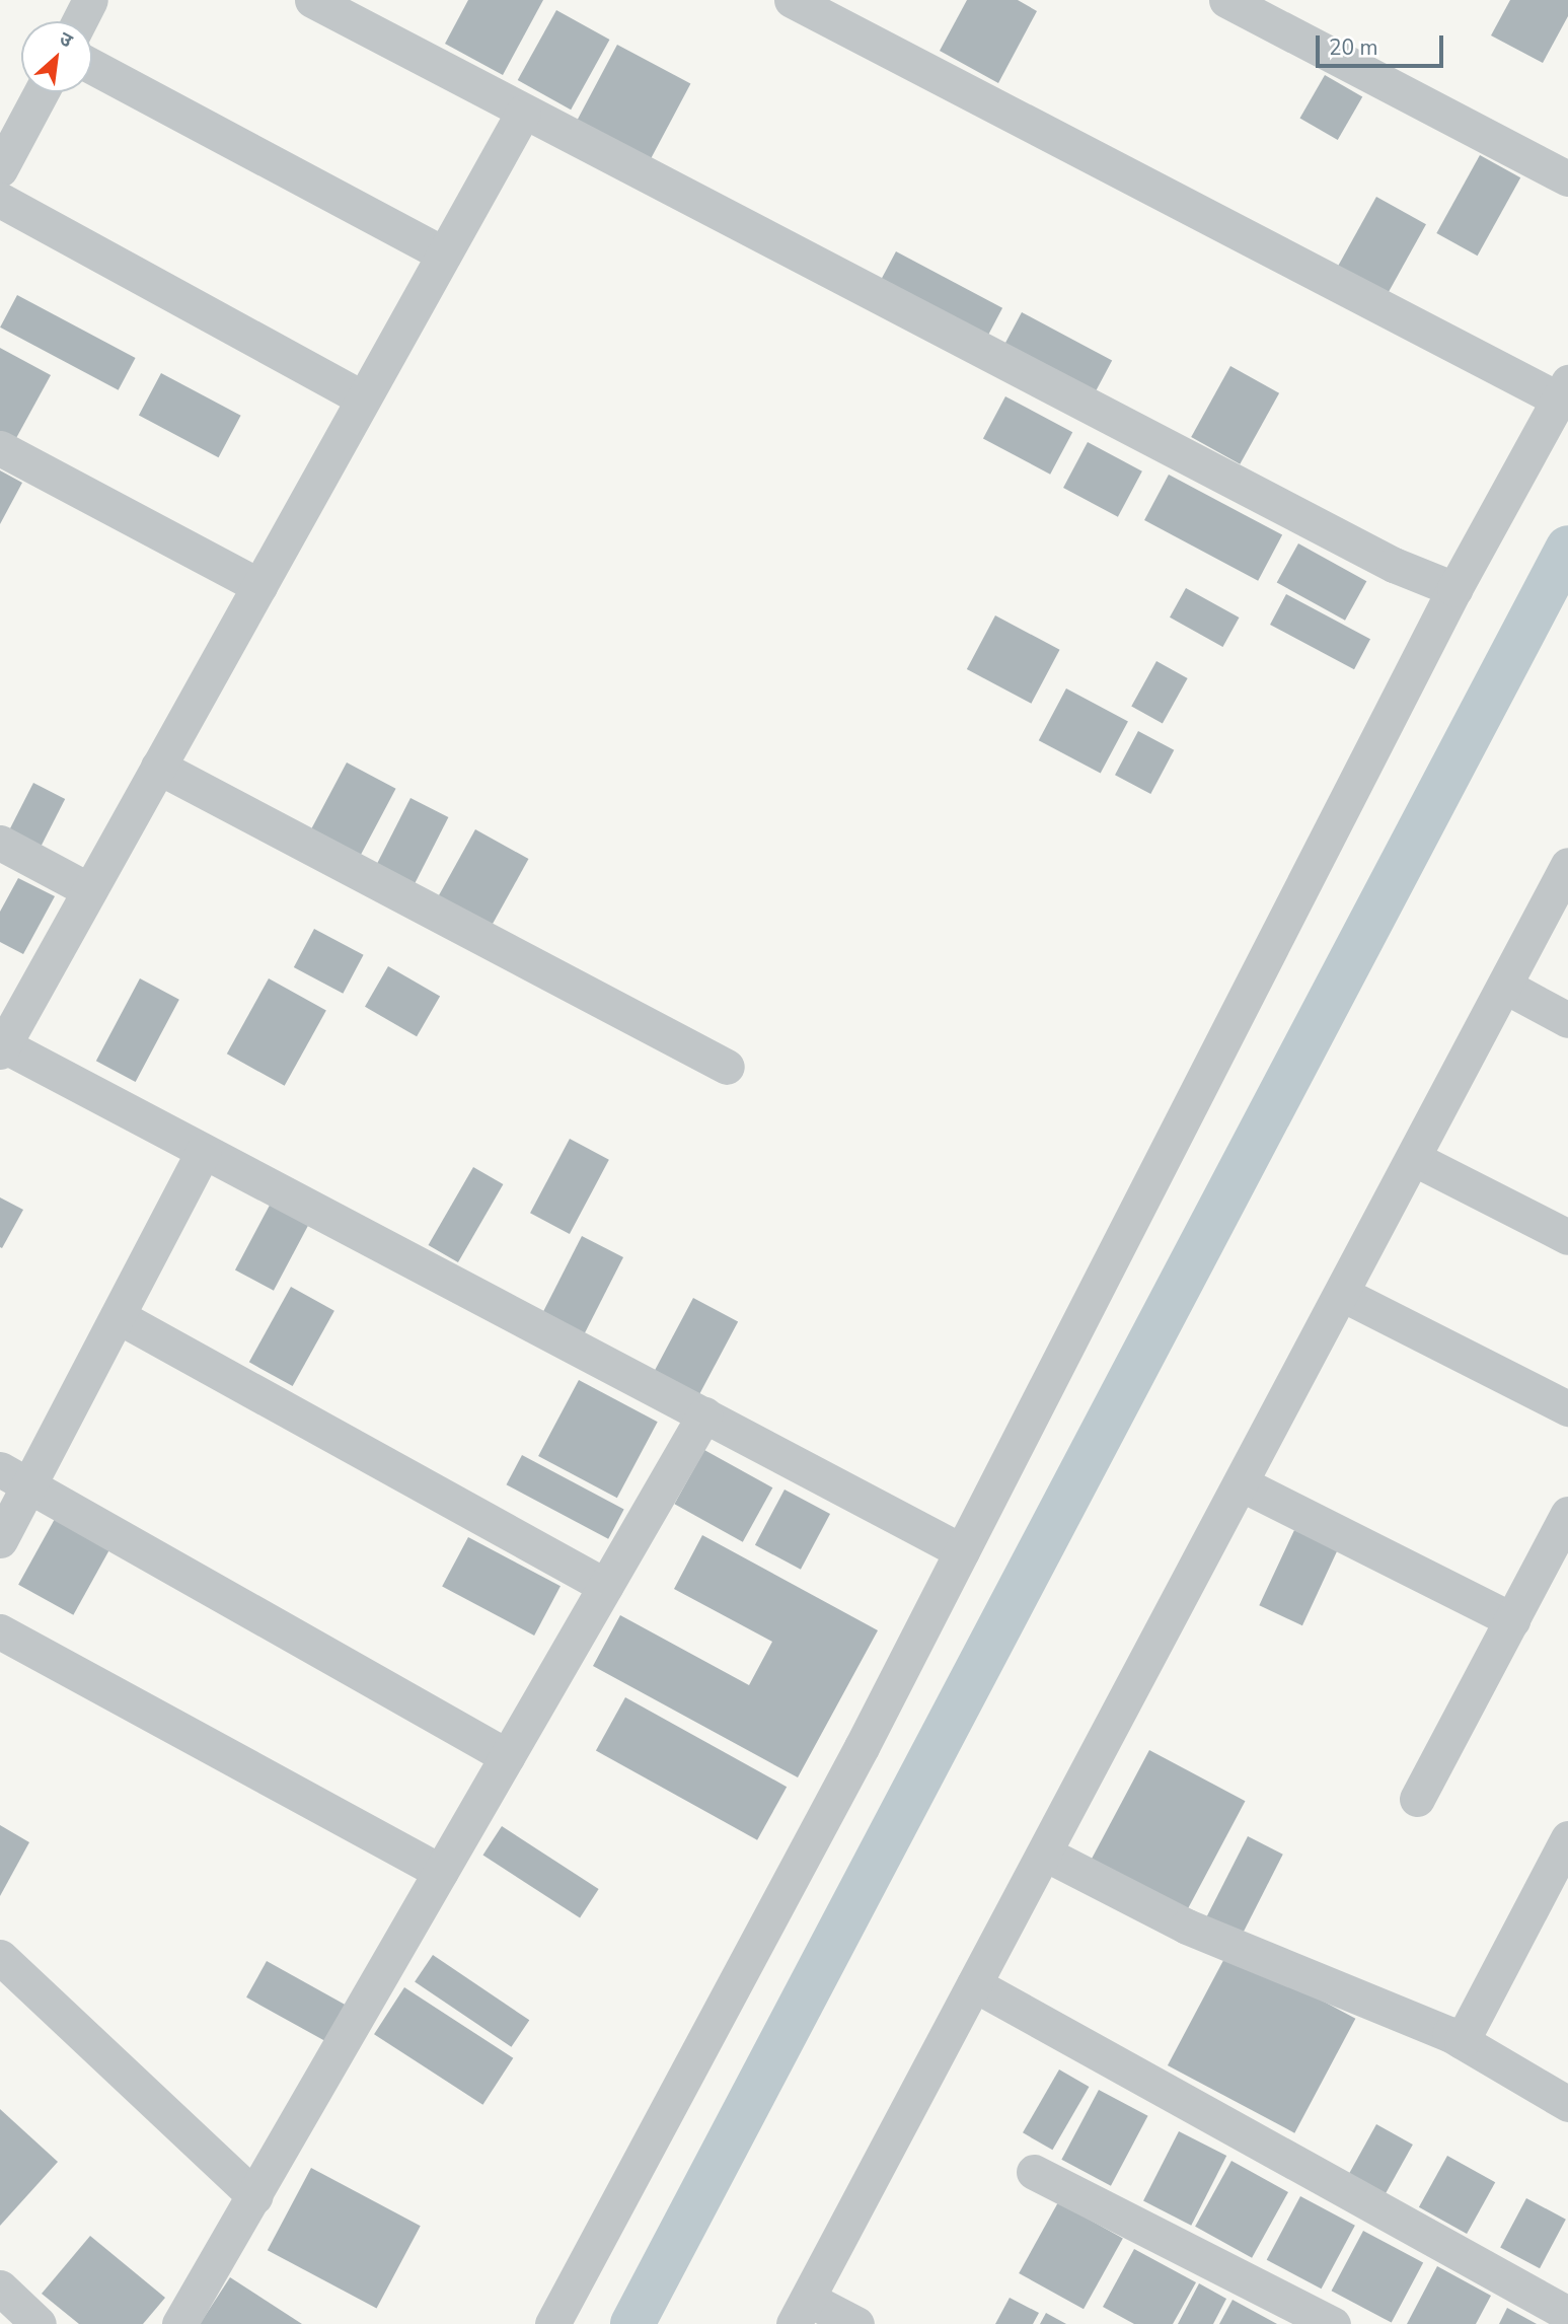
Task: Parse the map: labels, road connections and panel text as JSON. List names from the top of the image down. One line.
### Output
{"scale_bar":"20 m","north":"top right"}
